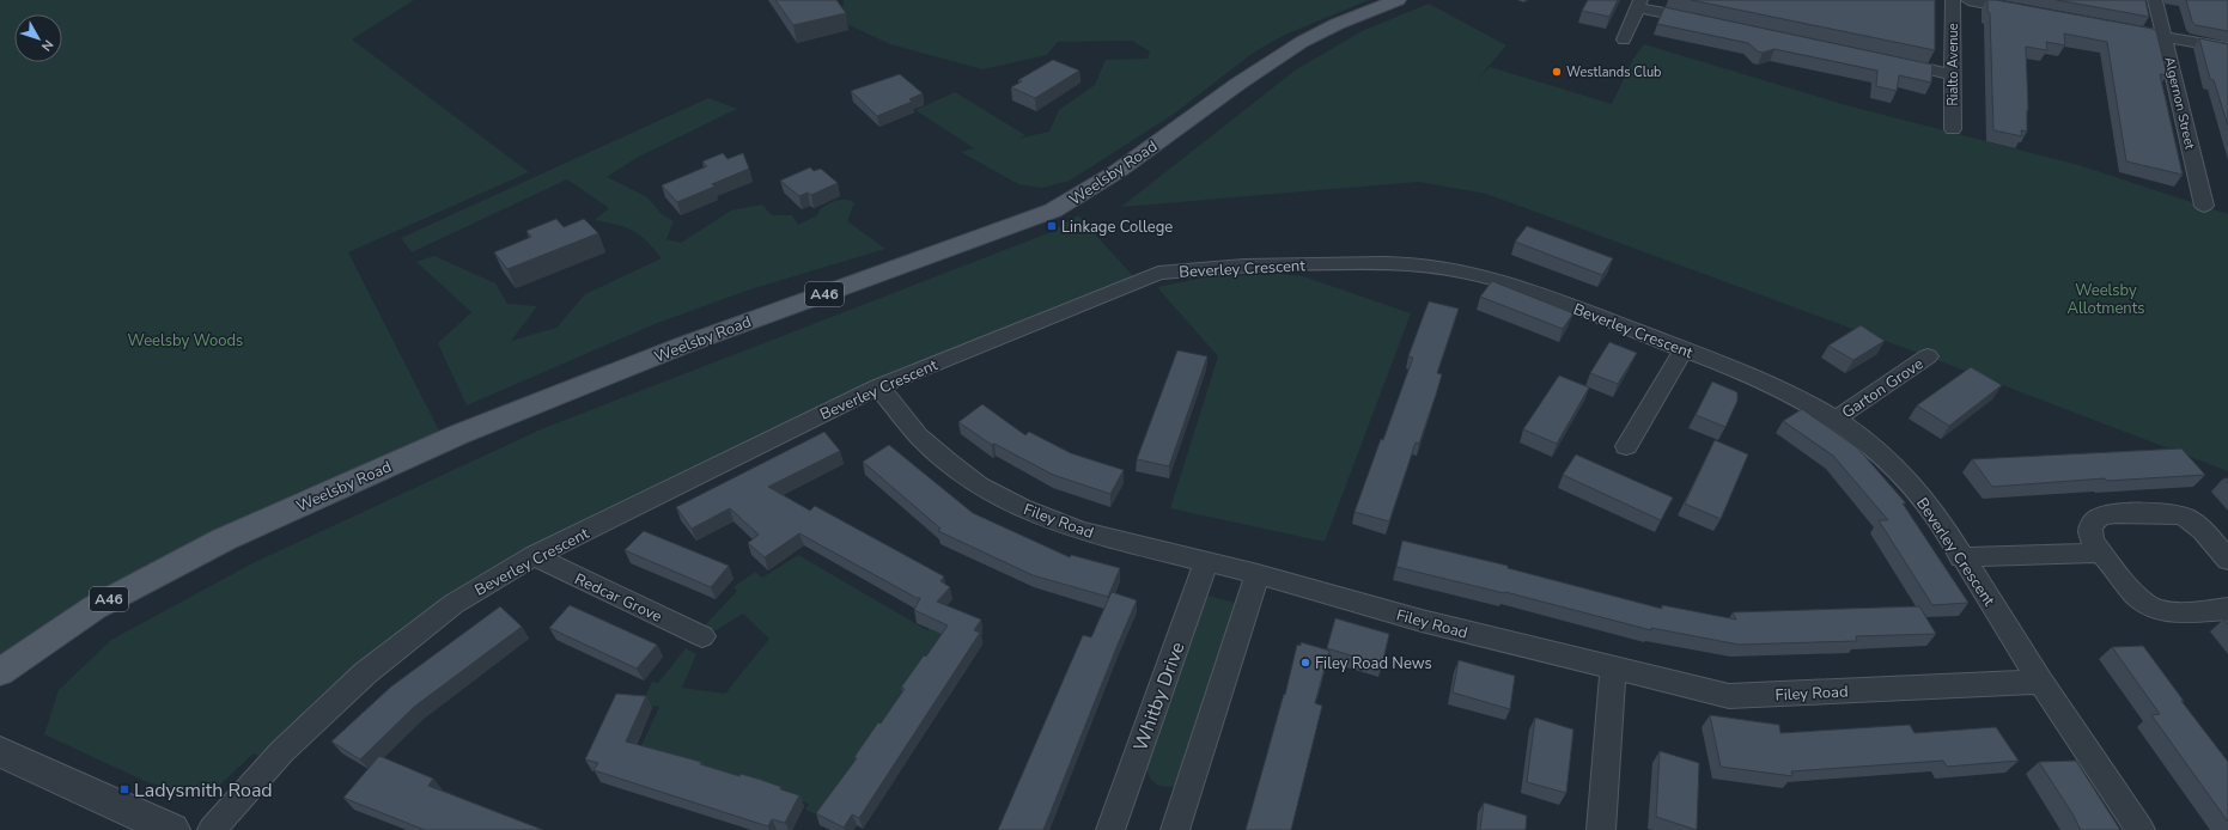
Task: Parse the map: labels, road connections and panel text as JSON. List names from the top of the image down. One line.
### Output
{"streets":{"main road":["Weelsby Road","A46"],"street":["Rialto Avenue","Algernon Street","Beverley Crescent","Garton Grove","Filey Road","Redcar Grove","Whitby Drive"]},"crossings":[["Beverley Crescent","Garton Grove"],["Beverley Crescent","Filey Road"],["Beverley Crescent","Redcar Grove"],["Filey Road","Whitby Drive"]],"parks":["Weelsby Allotments","Weelsby Woods"],"places":{"other":["Westlands Club","Filey Road News"],"transit":["Linkage College","Ladysmith Road"]},"north":"bottom right"}
